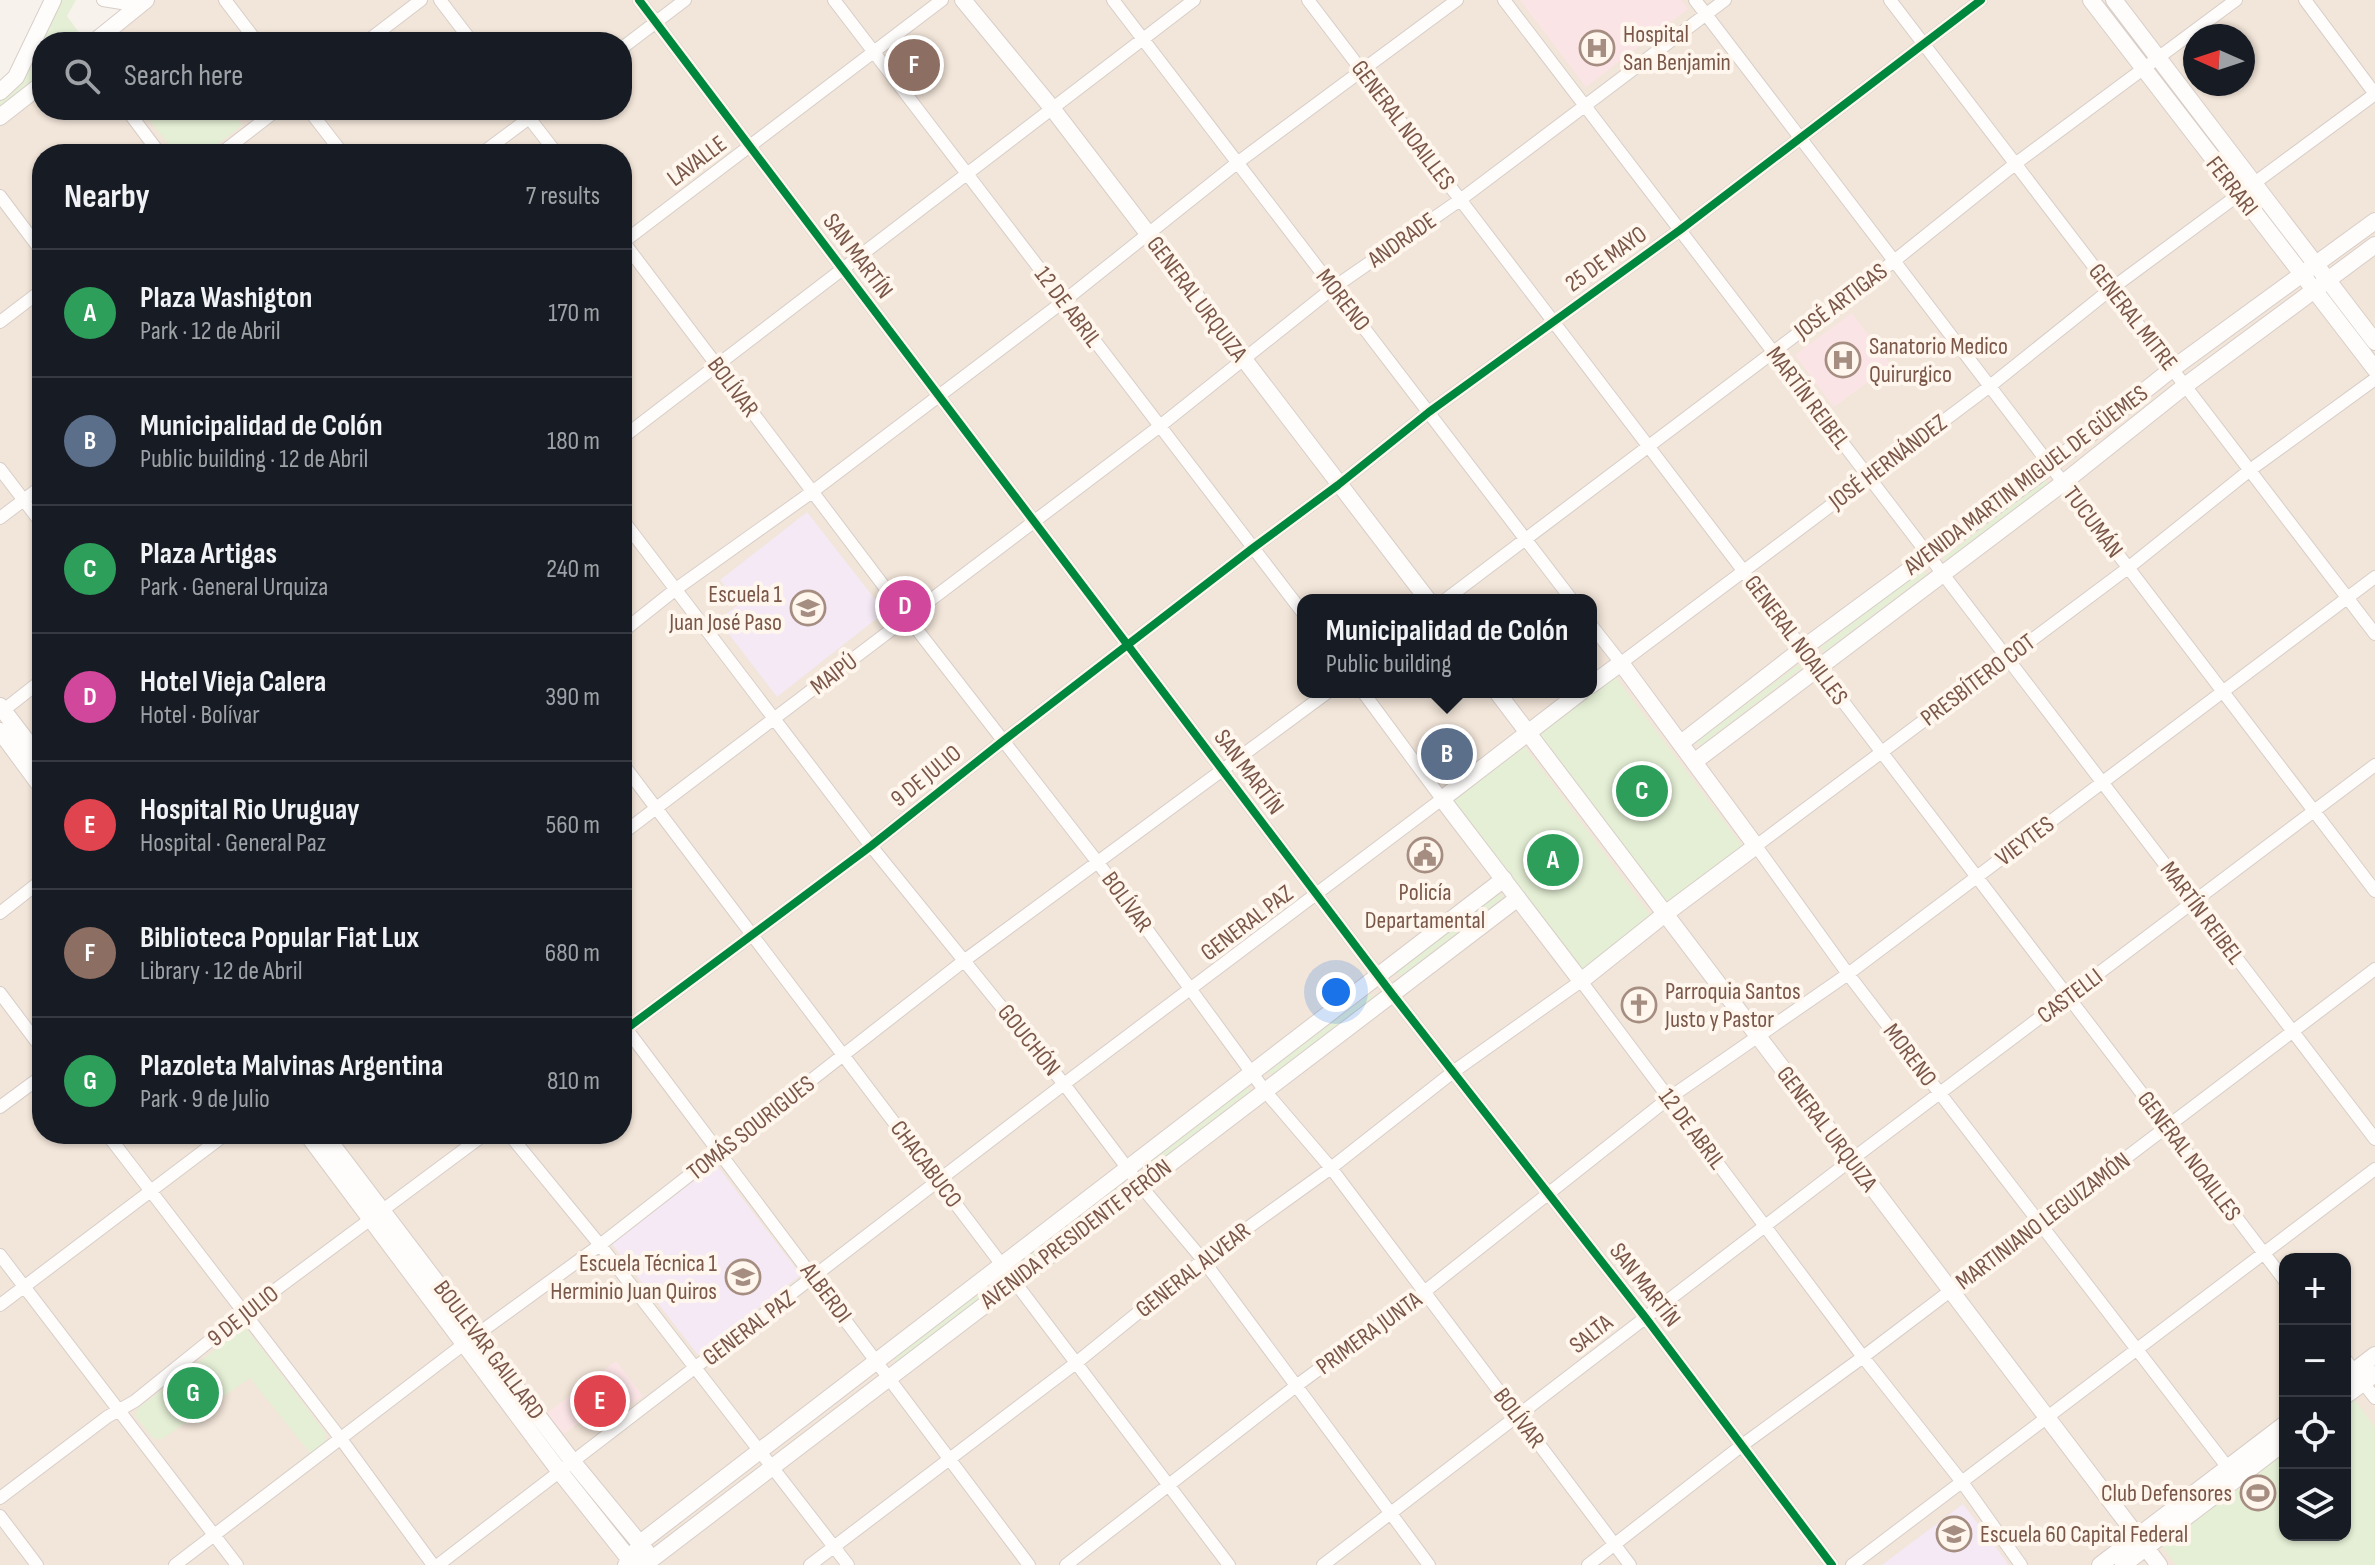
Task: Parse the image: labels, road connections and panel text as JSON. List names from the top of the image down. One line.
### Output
{"streets":{"main road":["FERRARI","GENERAL URQUIZA","MORENO","12 DE ABRIL","JOSÉ HERNÁNDEZ","AVENIDA MARTIN MIGUEL DE GÜEMES","PRESBÍTERO COT","AVENIDA PRESIDENTE PERÓN","BOULEVAR GAILLARD"],"street":["GENERAL NOAILLES","LAVALLE","ANDRADE","SAN MARTÍN","25 DE MAYO","JOSÉ ARTIGAS","GENERAL MITRE","BOLÍVAR","MARTÍN REIBEL","TUCUMÁN","MAIPÚ","9 DE JULIO","VIEYTES","GENERAL PAZ","CASTELLI","GOUCHÓN","TOMÁS SOURIGUES","CHACABUCO","MARTINIANO LEGUIZAMÓN","GENERAL ALVEAR","ALBERDI","PRIMERA JUNTA","SALTA"]},"crossings":[["GENERAL NOAILLES","ANDRADE"],["GENERAL NOAILLES","25 DE MAYO"],["GENERAL NOAILLES","JOSÉ ARTIGAS"],["GENERAL NOAILLES","JOSÉ HERNÁNDEZ"],["GENERAL NOAILLES","AVENIDA MARTIN MIGUEL DE GÜEMES"],["GENERAL NOAILLES","PRESBÍTERO COT"],["GENERAL NOAILLES","VIEYTES"],["GENERAL NOAILLES","CASTELLI"],["GENERAL NOAILLES","MARTINIANO LEGUIZAMÓN"],["LAVALLE","SAN MARTÍN"],["LAVALLE","12 DE ABRIL"],["FERRARI","JOSÉ ARTIGAS"],["FERRARI","JOSÉ HERNÁNDEZ"],["FERRARI","AVENIDA MARTIN MIGUEL DE GÜEMES"],["ANDRADE","GENERAL URQUIZA"],["ANDRADE","MORENO"],["ANDRADE","12 DE ABRIL"],["ANDRADE","MARTÍN REIBEL"],["ANDRADE","TUCUMÁN"],["ANDRADE","MAIPÚ"],["SAN MARTÍN","MAIPÚ"],["SAN MARTÍN","9 DE JULIO"],["SAN MARTÍN","GENERAL PAZ"],["SAN MARTÍN","TOMÁS SOURIGUES"],["SAN MARTÍN","MARTINIANO LEGUIZAMÓN"],["SAN MARTÍN","AVENIDA PRESIDENTE PERÓN"],["SAN MARTÍN","GENERAL ALVEAR"],["SAN MARTÍN","PRIMERA JUNTA"],["SAN MARTÍN","SALTA"],["25 DE MAYO","GENERAL URQUIZA"],["25 DE MAYO","MORENO"],["25 DE MAYO","12 DE ABRIL"],["25 DE MAYO","GENERAL MITRE"],["25 DE MAYO","MARTÍN REIBEL"],["25 DE MAYO","TUCUMÁN"],["25 DE MAYO","9 DE JULIO"],["GENERAL URQUIZA","PRESBÍTERO COT"],["GENERAL URQUIZA","VIEYTES"],["GENERAL URQUIZA","CASTELLI"],["GENERAL URQUIZA","MARTINIANO LEGUIZAMÓN"],["MORENO","JOSÉ ARTIGAS"],["MORENO","JOSÉ HERNÁNDEZ"],["MORENO","AVENIDA MARTIN MIGUEL DE GÜEMES"],["MORENO","PRESBÍTERO COT"],["MORENO","VIEYTES"],["MORENO","CASTELLI"],["MORENO","MARTINIANO LEGUIZAMÓN"],["JOSÉ ARTIGAS","GENERAL MITRE"],["JOSÉ ARTIGAS","MARTÍN REIBEL"],["JOSÉ ARTIGAS","TUCUMÁN"],["12 DE ABRIL","MAIPÚ"],["12 DE ABRIL","PRESBÍTERO COT"],["12 DE ABRIL","9 DE JULIO"],["12 DE ABRIL","VIEYTES"],["12 DE ABRIL","GENERAL PAZ"],["12 DE ABRIL","CASTELLI"],["12 DE ABRIL","MARTINIANO LEGUIZAMÓN"],["12 DE ABRIL","AVENIDA PRESIDENTE PERÓN"],["12 DE ABRIL","GENERAL ALVEAR"],["12 DE ABRIL","PRIMERA JUNTA"],["12 DE ABRIL","SALTA"],["GENERAL MITRE","JOSÉ HERNÁNDEZ"],["GENERAL MITRE","AVENIDA MARTIN MIGUEL DE GÜEMES"],["GENERAL MITRE","PRESBÍTERO COT"],["GENERAL MITRE","VIEYTES"],["BOLÍVAR","MAIPÚ"],["BOLÍVAR","9 DE JULIO"],["BOLÍVAR","GENERAL PAZ"],["BOLÍVAR","TOMÁS SOURIGUES"],["BOLÍVAR","MARTINIANO LEGUIZAMÓN"],["BOLÍVAR","AVENIDA PRESIDENTE PERÓN"],["BOLÍVAR","GENERAL ALVEAR"],["BOLÍVAR","PRIMERA JUNTA"],["BOLÍVAR","SALTA"],["MARTÍN REIBEL","JOSÉ HERNÁNDEZ"],["MARTÍN REIBEL","AVENIDA MARTIN MIGUEL DE GÜEMES"],["MARTÍN REIBEL","PRESBÍTERO COT"],["MARTÍN REIBEL","VIEYTES"],["MARTÍN REIBEL","CASTELLI"],["MARTÍN REIBEL","MARTINIANO LEGUIZAMÓN"],["JOSÉ HERNÁNDEZ","TUCUMÁN"],["AVENIDA MARTIN MIGUEL DE GÜEMES","TUCUMÁN"],["TUCUMÁN","PRESBÍTERO COT"],["TUCUMÁN","VIEYTES"],["TUCUMÁN","CASTELLI"],["MAIPÚ","GOUCHÓN"],["MAIPÚ","CHACABUCO"],["PRESBÍTERO COT","GENERAL ALVEAR"],["9 DE JULIO","GOUCHÓN"],["9 DE JULIO","CHACABUCO"],["9 DE JULIO","BOULEVAR GAILLARD"],["VIEYTES","PRIMERA JUNTA"],["GENERAL PAZ","GOUCHÓN"],["GENERAL PAZ","CHACABUCO"],["GENERAL PAZ","ALBERDI"],["GENERAL PAZ","BOULEVAR GAILLARD"],["CASTELLI","SALTA"],["GOUCHÓN","TOMÁS SOURIGUES"],["GOUCHÓN","AVENIDA PRESIDENTE PERÓN"],["GOUCHÓN","GENERAL ALVEAR"],["GOUCHÓN","PRIMERA JUNTA"],["GOUCHÓN","SALTA"],["TOMÁS SOURIGUES","CHACABUCO"],["TOMÁS SOURIGUES","ALBERDI"],["TOMÁS SOURIGUES","BOULEVAR GAILLARD"],["CHACABUCO","AVENIDA PRESIDENTE PERÓN"],["CHACABUCO","GENERAL ALVEAR"],["CHACABUCO","PRIMERA JUNTA"],["AVENIDA PRESIDENTE PERÓN","ALBERDI"],["AVENIDA PRESIDENTE PERÓN","BOULEVAR GAILLARD"],["GENERAL ALVEAR","ALBERDI"]],"places":{"hospital":["Hospital San Benjamin","Sanatorio Medico Quirurgico"],"school or university":["Escuela 1 Juan José Paso","Escuela Técnica 1 Herminio Juan Quiros","Escuela 60 Capital Federal"],"public building":["Policía Departamental"],"church":["Parroquia Santos Justo y Pastor"],"sports":["Club Defensores"]},"north":"left","page":{"search":"Search here","pins":["F","D","B","C","A","G","E"],"heading":["Nearby","7 results"],"list":[{"mark":"A","name":"Plaza Washigton","note":"Park · 12 de Abril","value":"170 m"},{"mark":"B","name":"Municipalidad de Colón","note":"Public building · 12 de Abril","value":"180 m"},{"mark":"C","name":"Plaza Artigas","note":"Park · General Urquiza","value":"240 m"},{"mark":"D","name":"Hotel Vieja Calera","note":"Hotel · Bolívar","value":"390 m"},{"mark":"E","name":"Hospital Rio Uruguay","note":"Hospital · General Paz","value":"560 m"},{"mark":"F","name":"Biblioteca Popular Fiat Lux","note":"Library · 12 de Abril","value":"680 m"},{"mark":"G","name":"Plazoleta Malvinas Argentina","note":"Park · 9 de Julio","value":"810 m"}],"popup":["Municipalidad de Colón","Public building"],"map_buttons":["+","−"]}}
